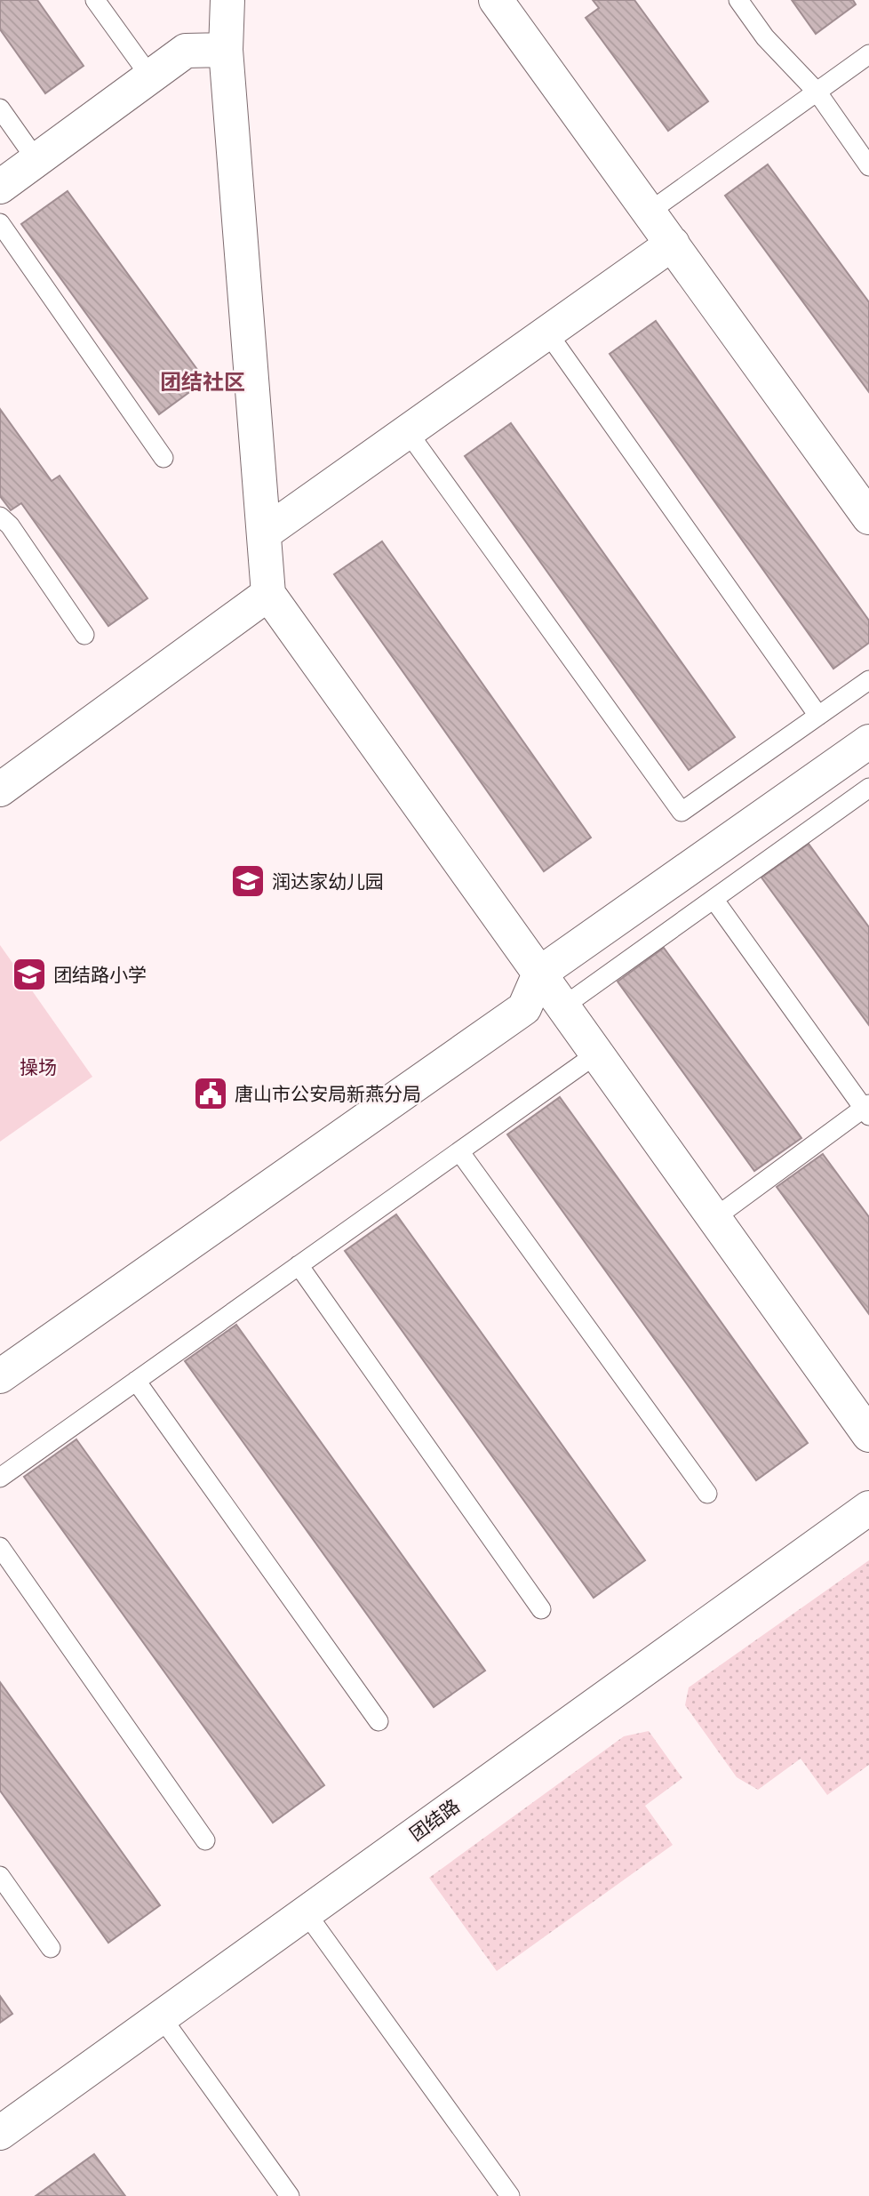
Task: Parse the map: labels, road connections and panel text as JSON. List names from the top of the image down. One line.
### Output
{"streets":{"street":["团结路"]},"districts":["团结社区"],"parks":["操场"],"places":{"school or university":["润达家幼儿园","团结路小学"],"public building":["唐山市公安局新燕分局"]}}
